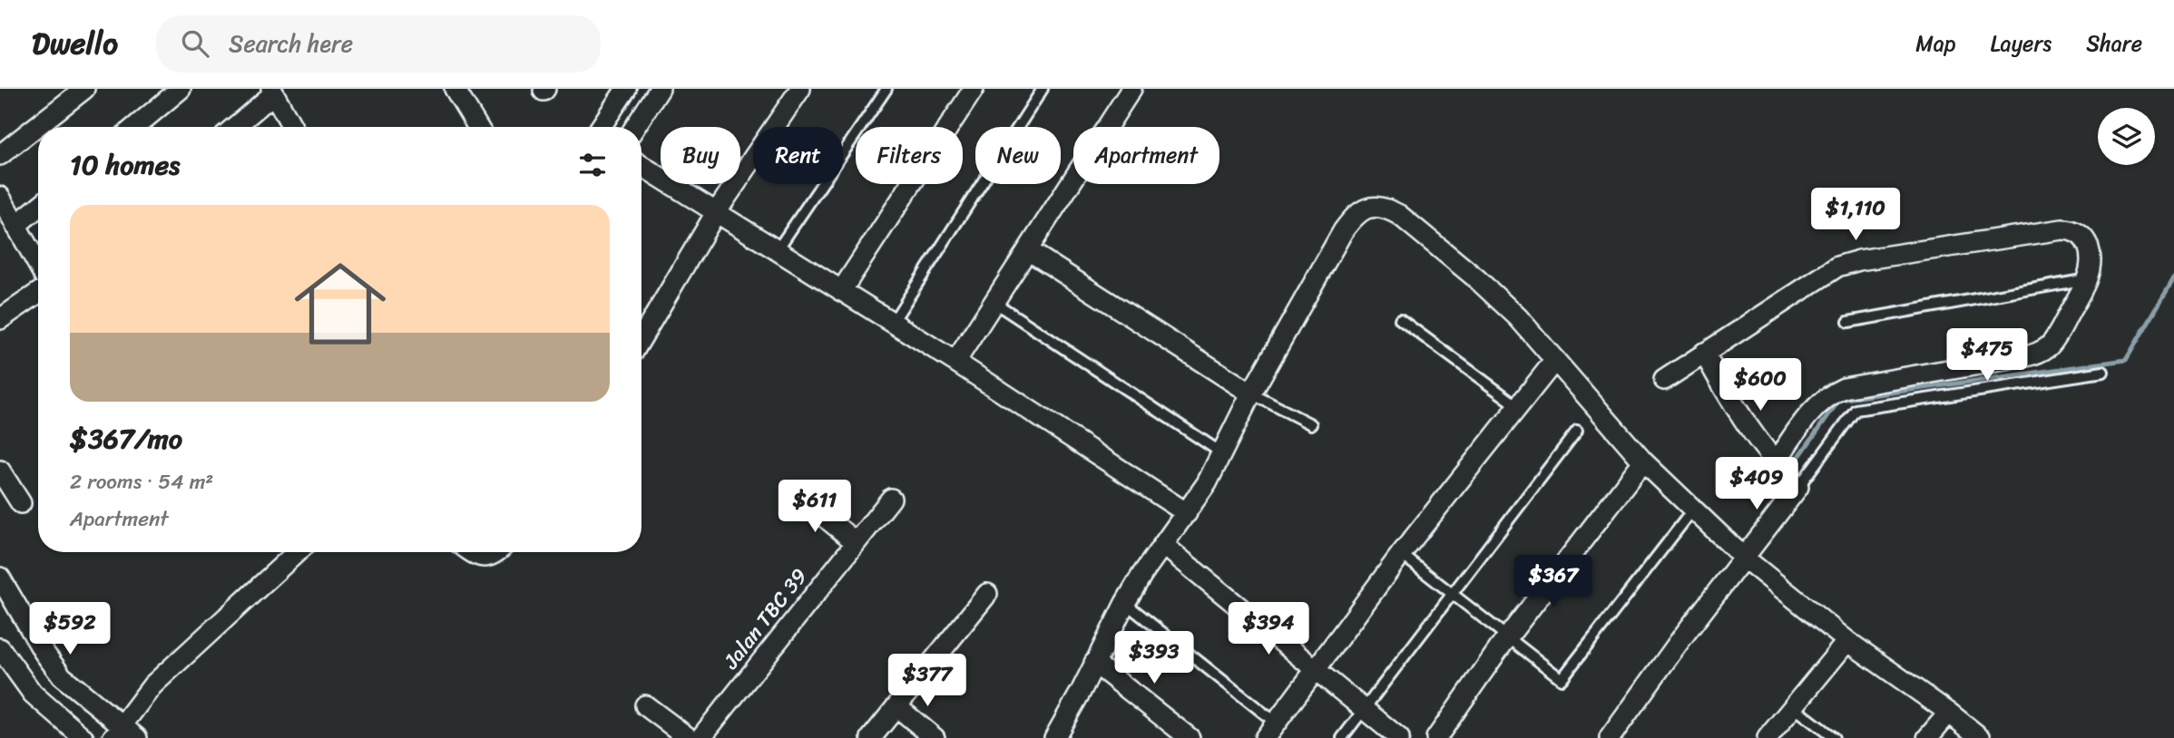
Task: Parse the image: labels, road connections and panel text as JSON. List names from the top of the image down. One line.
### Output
{"streets":{"street":["Jalan TBC 39"]},"page":{"header":"Dwello","search":"Search here","nav":["Map","Layers","Share"],"chip":["Buy","Rent","Filters","New","Apartment"],"heading":"10 homes","price":["$1,110","$475","$600","$409","$611","$367","$592","$394","$393","$377"],"list":[{"name":"$367/mo","note":"2 rooms · 54 m² · Apartment"}]}}
